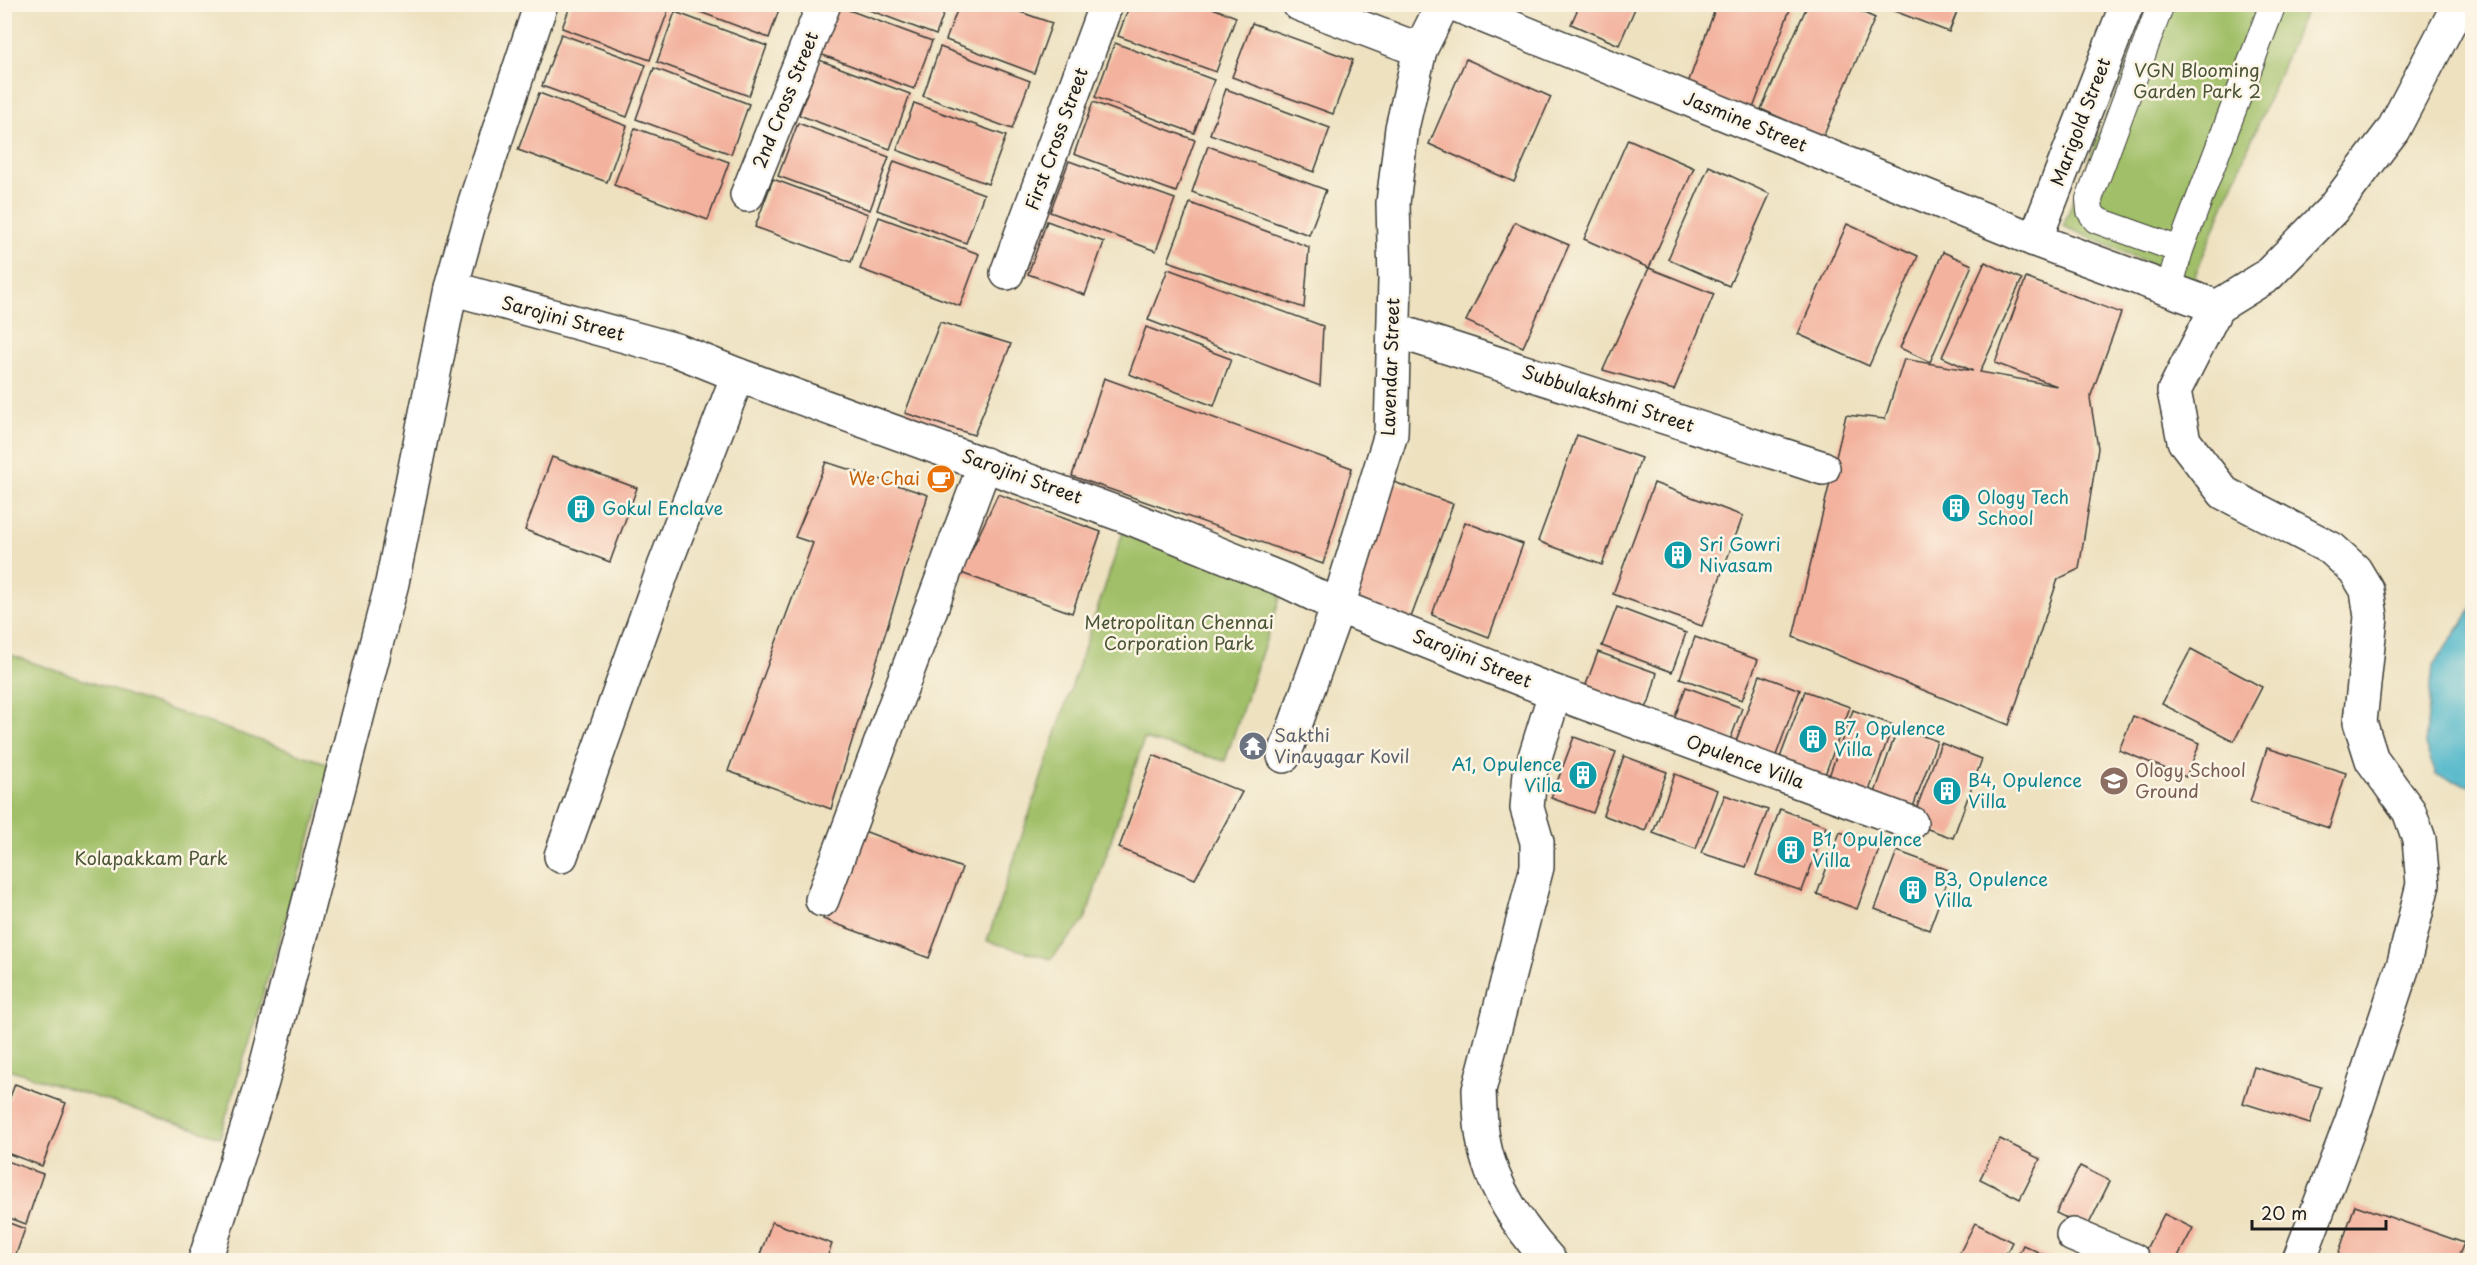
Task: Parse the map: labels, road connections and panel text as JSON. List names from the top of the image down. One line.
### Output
{"streets":{"street":["2nd Cross Street","Jasmine Street","Marigold Street","First Cross Street","Sarojini Street","Lavendar Street","Subbulakshmi Street","Opulence Villa"]},"crossings":[["Jasmine Street","Marigold Street"],["Sarojini Street","Lavendar Street"],["Sarojini Street","Opulence Villa"],["Lavendar Street","Subbulakshmi Street"]],"parks":["VGN Blooming Garden Park 2","Metropolitan Chennai Corporation Park","Kolapakkam Park"],"places":{"cafe":["We Chai"],"building":["Ology Tech School","Gokul Enclave","Sri Gowri Nivasam","B7, Opulence Villa","A1, Opulence Villa","B4, Opulence Villa","B1, Opulence Villa","B3, Opulence Villa"],"temple":["Sakthi Vinayagar Kovil"],"school or university":["Ology School Ground"]},"scale_bar":"20 m"}
